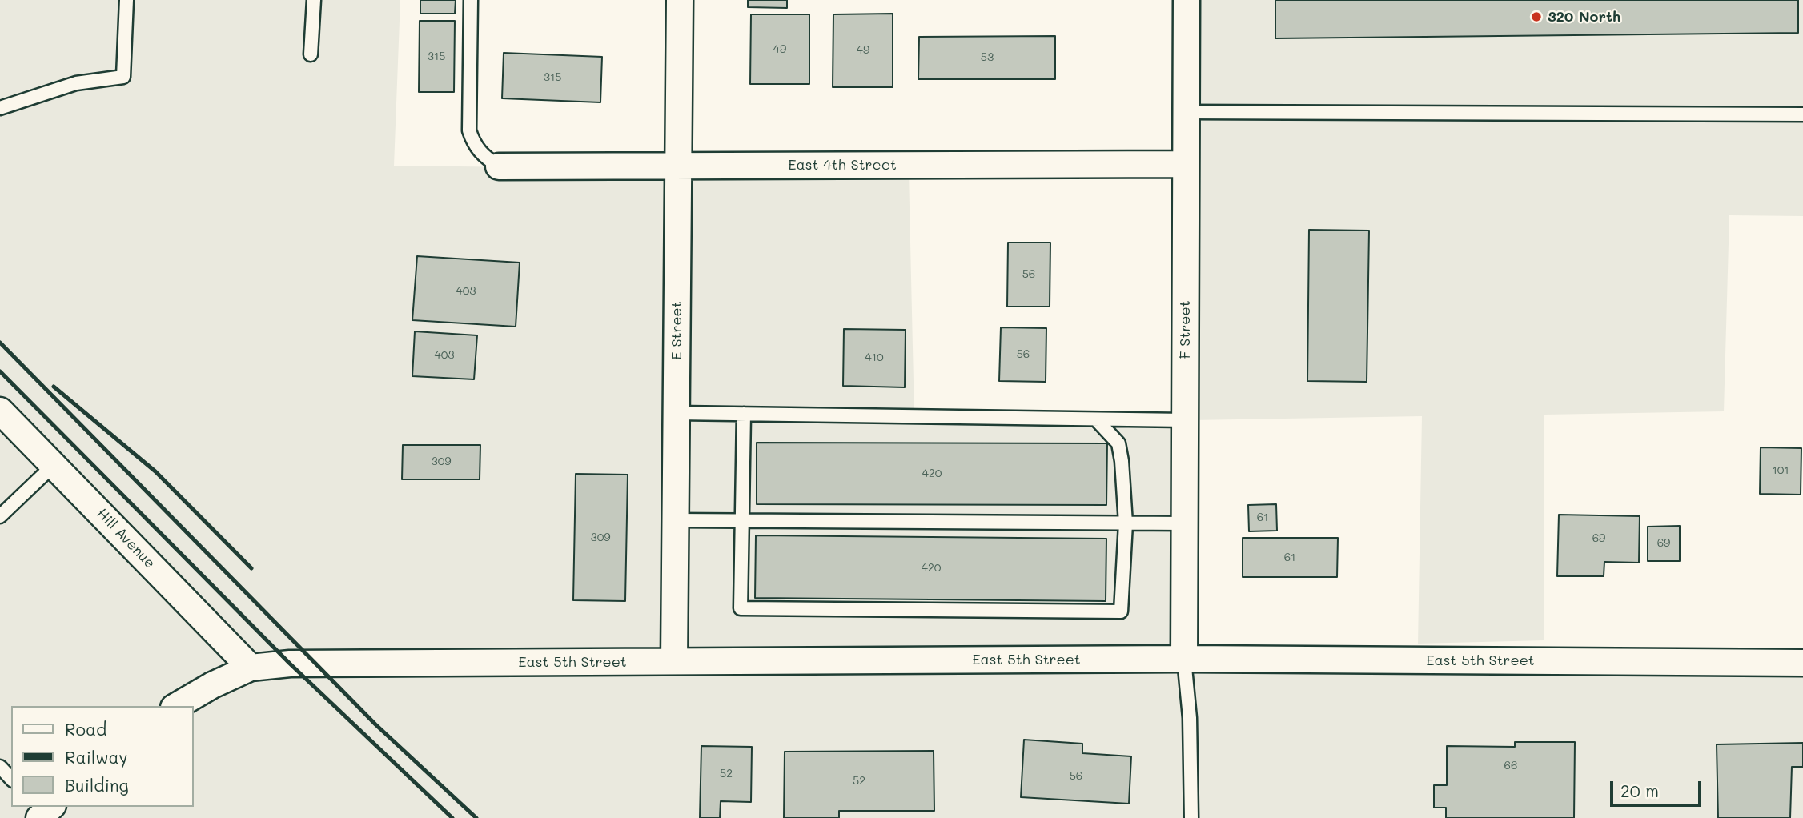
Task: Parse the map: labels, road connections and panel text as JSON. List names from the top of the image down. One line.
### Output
{"streets":{"street":["East 4th Street","F Street","E Street","Hill Avenue","East 5th Street"]},"crossings":[["East 4th Street","F Street"],["East 4th Street","E Street"],["F Street","East 5th Street"],["E Street","East 5th Street"],["Hill Avenue","East 5th Street"]],"places":["320 North"],"house_numbers":["49","49","315","53","315","56","403","56","403","410","309","101","420","61","309","69","69","61","420","66","52","56","52"],"legend":["Road","Railway","Building"],"scale_bar":"20 m"}
